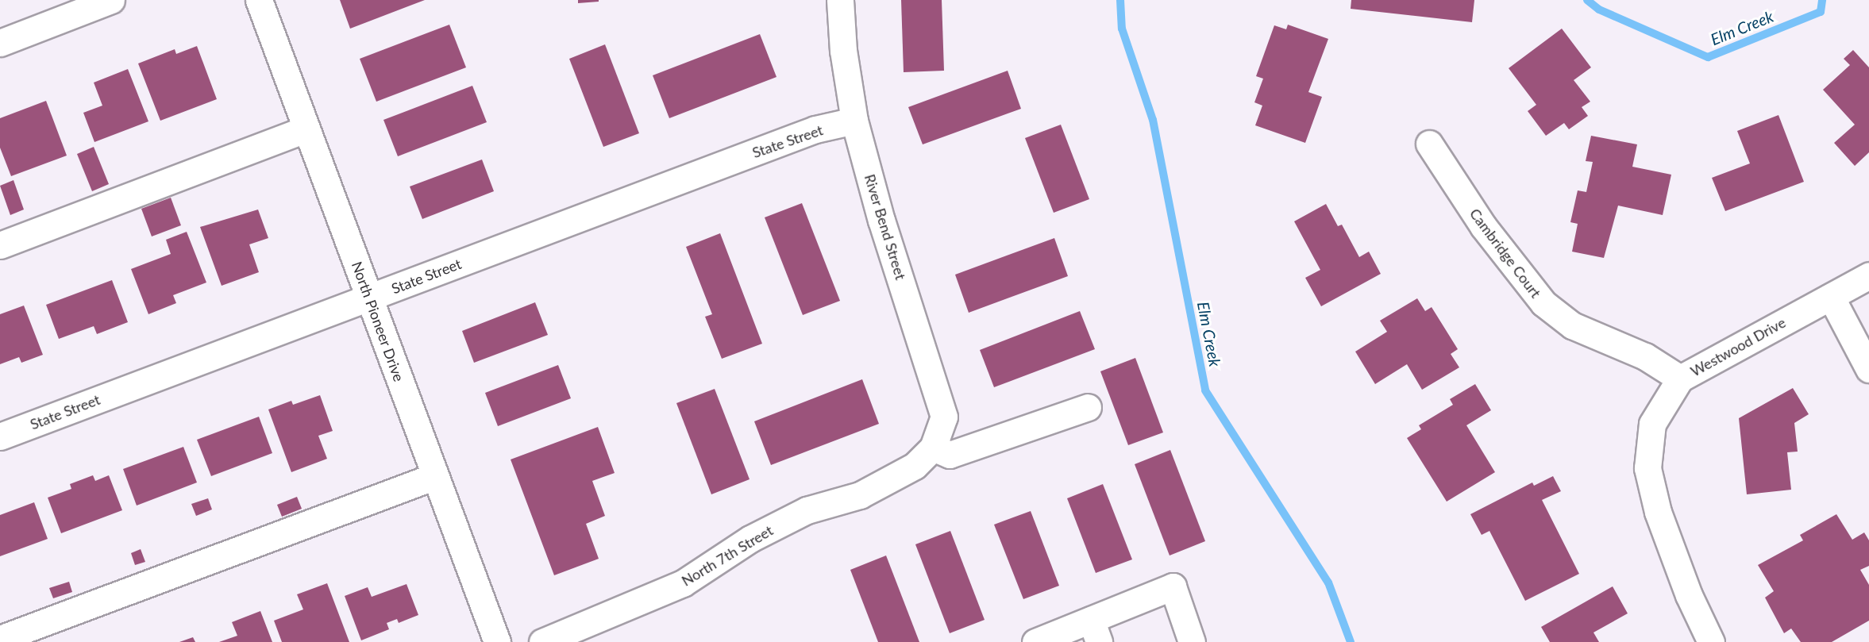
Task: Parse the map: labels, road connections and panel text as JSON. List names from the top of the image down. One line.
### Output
{"streets":{"street":["State Street","River Bend Street","Cambridge Court","North Pioneer Drive","Westwood Drive","North 7th Street"]},"crossings":[["State Street","River Bend Street"],["State Street","North Pioneer Drive"],["River Bend Street","North 7th Street"],["Cambridge Court","Westwood Drive"]],"water":["Elm Creek"]}
